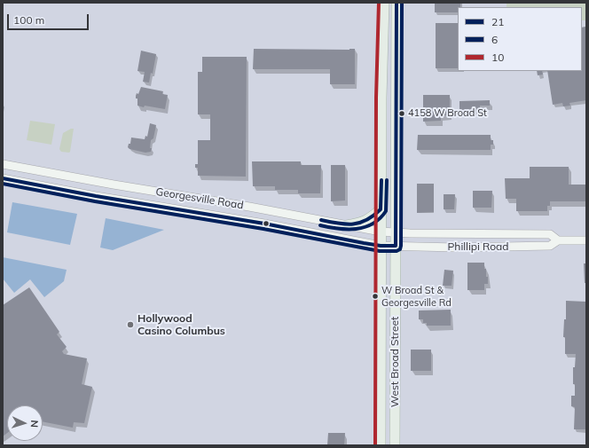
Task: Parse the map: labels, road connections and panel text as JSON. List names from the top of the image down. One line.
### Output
{"streets":{"main road":["Georgesville Road","Phillipi Road","West Broad Street"]},"crossings":[["Georgesville Road","Phillipi Road"],["Georgesville Road","West Broad Street"],["Phillipi Road","West Broad Street"]],"places":["4158 W Broad St","W Broad St & Georgesville Rd","Hollywood Casino Columbus"],"lines":["transit line 21","transit line 6","transit line 10"],"legend":["21","6","10"],"scale_bar":"100 m","north":"right"}
